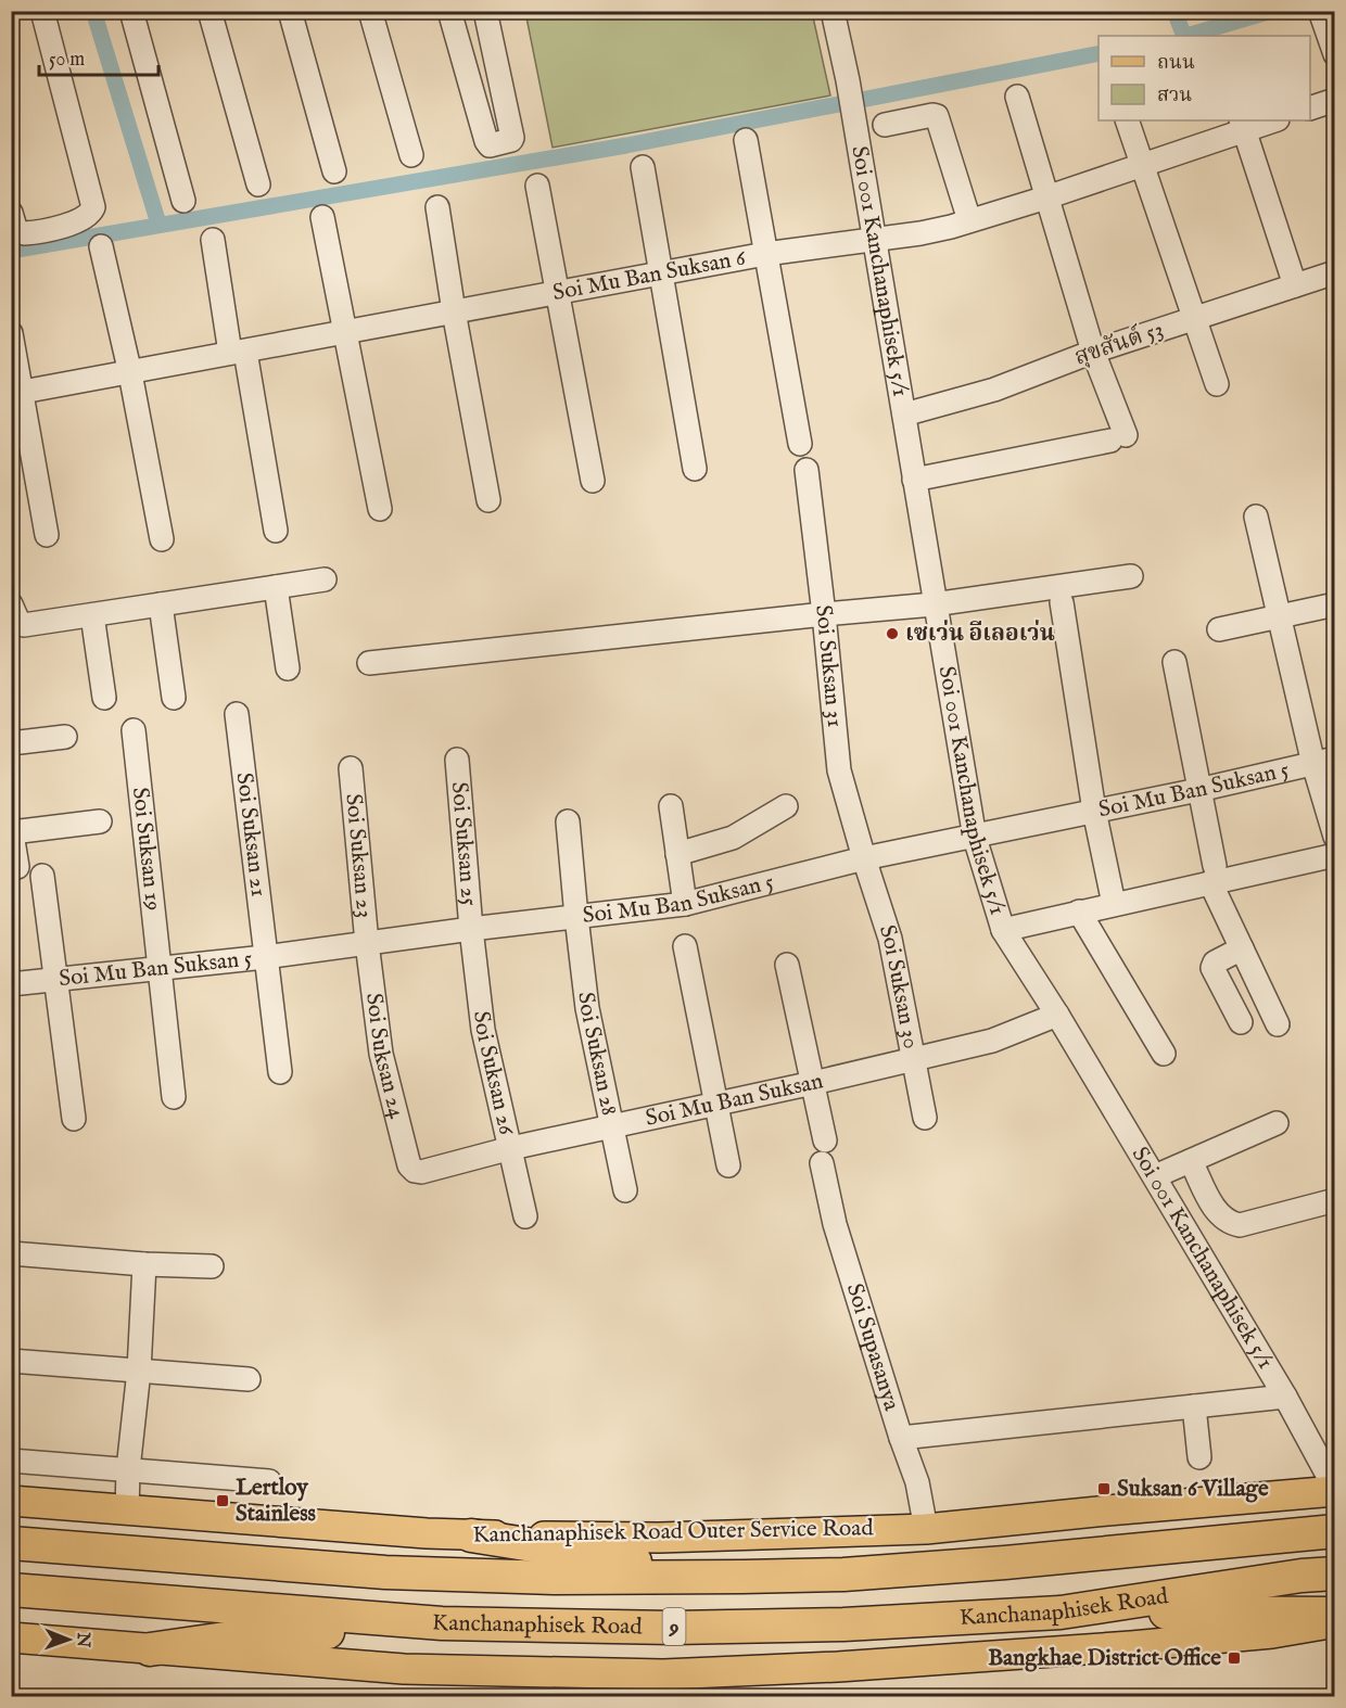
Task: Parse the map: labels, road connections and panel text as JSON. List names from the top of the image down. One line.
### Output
{"streets":{"highway":["Kanchanaphisek Road","9"],"main road":["Kanchanaphisek Road Outer Service Road"],"street":["Soi 001 Kanchanaphisek 5/1","Soi Mu Ban Suksan 6","สุขสันต์ 53","Soi Suksan 31","Soi Mu Ban Suksan 5","Soi Suksan 21","Soi Suksan 25","Soi Suksan 19","Soi Suksan 23","Soi Suksan 30","Soi Suksan 28","Soi Suksan 24","Soi Suksan 26","Soi Mu Ban Suksan","Soi Supasanya"]},"crossings":[["Soi 001 Kanchanaphisek 5/1","Soi Mu Ban Suksan 6"],["Soi 001 Kanchanaphisek 5/1","สุขสันต์ 53"],["Soi 001 Kanchanaphisek 5/1","Soi Mu Ban Suksan 5"],["Soi 001 Kanchanaphisek 5/1","Soi Mu Ban Suksan"],["Soi 001 Kanchanaphisek 5/1","Kanchanaphisek Road Outer Service Road"],["Soi Suksan 31","Soi Mu Ban Suksan 5"],["Soi Suksan 31","Soi Suksan 30"],["Soi Mu Ban Suksan 5","Soi Suksan 21"],["Soi Mu Ban Suksan 5","Soi Suksan 25"],["Soi Mu Ban Suksan 5","Soi Suksan 19"],["Soi Mu Ban Suksan 5","Soi Suksan 23"],["Soi Mu Ban Suksan 5","Soi Suksan 30"],["Soi Mu Ban Suksan 5","Soi Suksan 28"],["Soi Mu Ban Suksan 5","Soi Suksan 24"],["Soi Mu Ban Suksan 5","Soi Suksan 26"],["Soi Suksan 25","Soi Suksan 26"],["Soi Suksan 23","Soi Suksan 24"],["Soi Suksan 30","Soi Mu Ban Suksan"],["Soi Suksan 28","Soi Mu Ban Suksan"],["Soi Suksan 24","Soi Mu Ban Suksan"],["Soi Suksan 26","Soi Mu Ban Suksan"],["Soi Supasanya","Kanchanaphisek Road Outer Service Road"]],"places":{"other":["เซเว่น อีเลอเว่น"],"transit":["Suksan 6 Village","Lertloy Stainless","Bangkhae District Office"]},"legend":["ถนน","สวน"],"scale_bar":"50 m","north":"right"}
